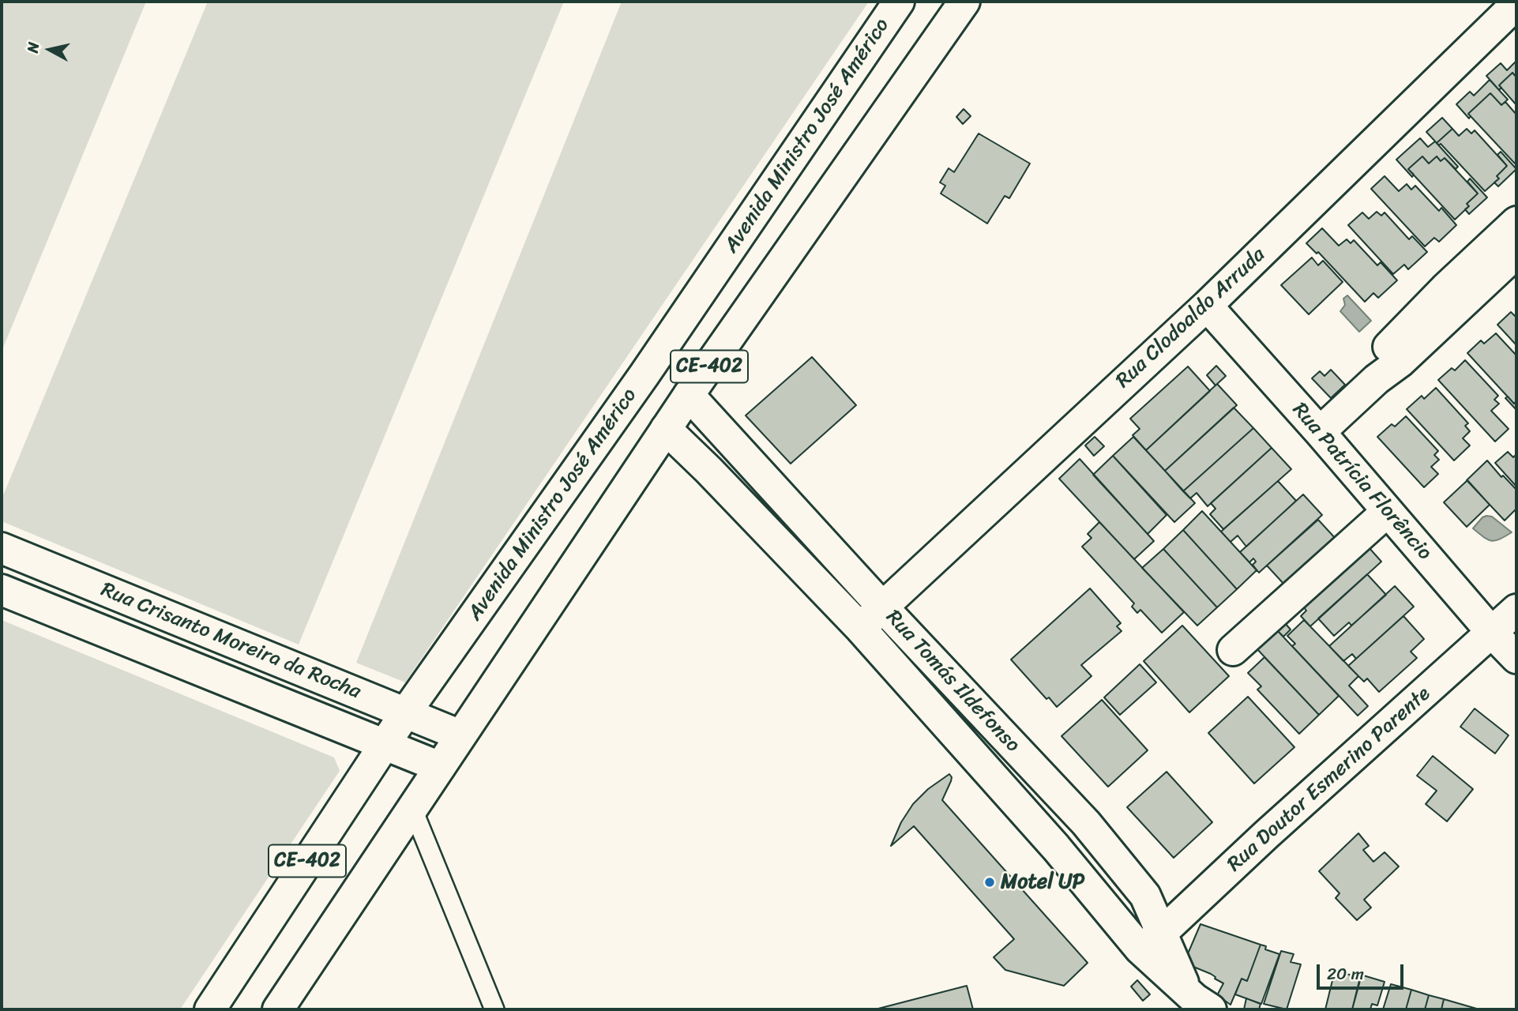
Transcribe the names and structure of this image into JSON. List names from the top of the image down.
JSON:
{
  "streets": {
    "street": [
      "Avenida Ministro José Américo",
      "Rua Clodoaldo Arruda",
      "CE-402",
      "Rua Patrícia Florêncio",
      "Rua Crisanto Moreira da Rocha",
      "Rua Tomás Ildefonso",
      "Rua Doutor Esmerino Parente"
    ]
  },
  "crossings": [
    ["Avenida Ministro José Américo", "Rua Crisanto Moreira da Rocha"],
    ["Rua Clodoaldo Arruda", "Rua Patrícia Florêncio"],
    ["Rua Clodoaldo Arruda", "Rua Tomás Ildefonso"],
    ["CE-402", "Rua Crisanto Moreira da Rocha"],
    ["CE-402", "Rua Tomás Ildefonso"],
    ["Rua Patrícia Florêncio", "Rua Doutor Esmerino Parente"],
    ["Rua Tomás Ildefonso", "Rua Doutor Esmerino Parente"]
  ],
  "places": ["Motel UP"],
  "scale_bar": "20 m",
  "north": "left"
}
